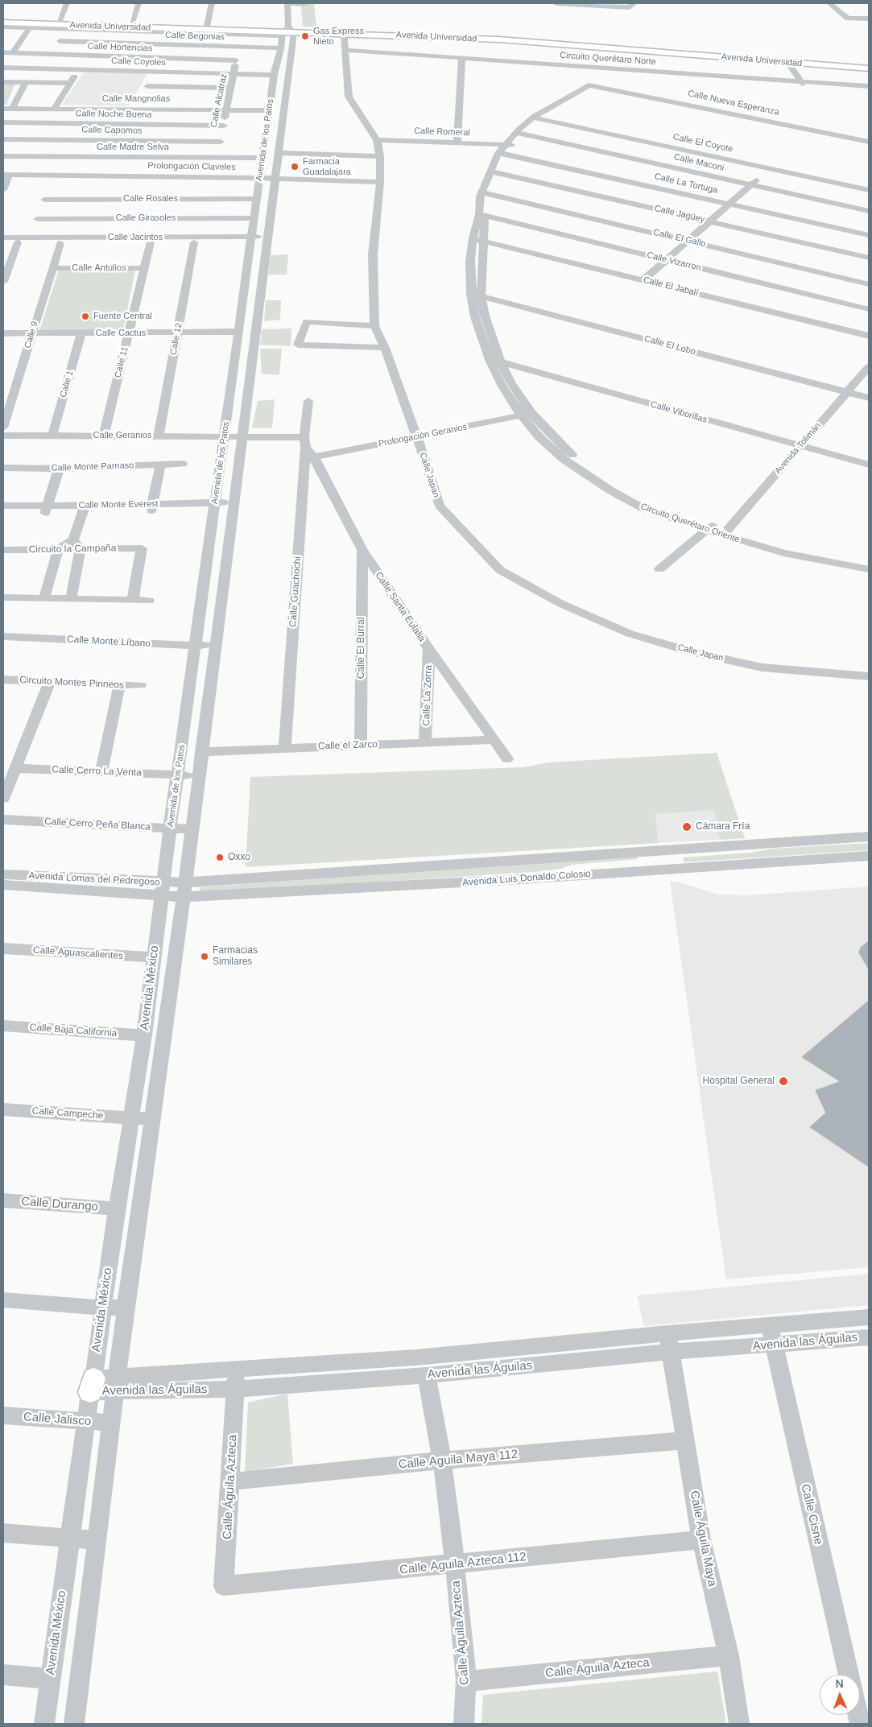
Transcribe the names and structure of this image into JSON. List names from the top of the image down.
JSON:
{
  "streets": {
    "main road": ["Avenida Universidad"],
    "street": [
      "Calle Begonias",
      "Calle Hortencias",
      "Circuito Querétaro Norte",
      "Calle Coyoles",
      "Calle Mangnolias",
      "Calle Alcatraz",
      "Calle Nueva Esperanza",
      "Calle Noche Buena",
      "Calle Capomos",
      "Calle Romeral",
      "Avenida de los Patos",
      "Calle El Coyote",
      "Calle Madre Selva",
      "Calle Maconi",
      "Prolongación Claveles",
      "Calle La Tortuga",
      "Calle Rosales",
      "Calle Jagüey",
      "Calle Girasoles",
      "Calle Jacintos",
      "Calle El Gallo",
      "Calle Vizarron",
      "Calle Antulios",
      "Calle El Jabalí",
      "Calle Cactus",
      "Calle 9",
      "Calle 12",
      "Calle El Lobo",
      "Calle 11",
      "Calle 1",
      "Calle Viborillas",
      "Calle Geranios",
      "Prolongación Geranios",
      "Avenida Tolimán",
      "Calle Monte Parnaso",
      "Calle Japan",
      "Calle Monte Everest",
      "Circuito Querétaro Oriente",
      "Circuito la Campaña",
      "Calle Guachochi",
      "Calle Santa Eulalia",
      "Calle Monte Líbano",
      "Calle El Burral",
      "Circuito Montes Pirineos",
      "Calle La Zorra",
      "Calle el Zarco",
      "Calle Cerro La Venta",
      "Calle Cerro Peña Blanca",
      "Avenida Luis Donaldo Colosio",
      "Avenida Lomas del Pedregoso",
      "Calle Aguascalientes",
      "Avenida México",
      "Calle Baja California",
      "Calle Campeche",
      "Calle Durango",
      "Avenida las Águilas",
      "Calle Jalisco",
      "Calle Aguila Maya 112",
      "Calle Águila Azteca",
      "Calle Cisne",
      "Calle Águila Maya",
      "Calle Aguila Azteca 112",
      "Calle Àguila Azteca"
    ]
  },
  "crossings": [
    ["Avenida Universidad", "Avenida de los Patos"],
    ["Avenida Universidad", "Calle Japan"],
    ["Calle Begonias", "Calle Alcatraz"],
    ["Calle Begonias", "Avenida de los Patos"],
    ["Calle Hortencias", "Calle Alcatraz"],
    ["Circuito Querétaro Norte", "Calle Nueva Esperanza"],
    ["Circuito Querétaro Norte", "Calle Japan"],
    ["Circuito Querétaro Norte", "Circuito Querétaro Oriente"],
    ["Calle Coyoles", "Calle Alcatraz"],
    ["Calle Coyoles", "Avenida de los Patos"],
    ["Calle Mangnolias", "Calle Alcatraz"],
    ["Calle Mangnolias", "Avenida de los Patos"],
    ["Calle Alcatraz", "Calle Noche Buena"],
    ["Calle Alcatraz", "Calle Capomos"],
    ["Calle Alcatraz", "Calle Madre Selva"],
    ["Calle Nueva Esperanza", "Circuito Querétaro Oriente"],
    ["Calle Romeral", "Calle La Tortuga"],
    ["Calle Romeral", "Calle Japan"],
    ["Calle Romeral", "Circuito Querétaro Oriente"],
    ["Avenida de los Patos", "Calle Madre Selva"],
    ["Avenida de los Patos", "Prolongación Claveles"],
    ["Avenida de los Patos", "Calle Rosales"],
    ["Avenida de los Patos", "Calle Girasoles"],
    ["Avenida de los Patos", "Calle Jacintos"],
    ["Avenida de los Patos", "Calle Cactus"],
    ["Avenida de los Patos", "Calle Geranios"],
    ["Avenida de los Patos", "Prolongación Geranios"],
    ["Avenida de los Patos", "Calle Monte Everest"],
    ["Avenida de los Patos", "Calle Monte Líbano"],
    ["Avenida de los Patos", "Calle el Zarco"],
    ["Avenida de los Patos", "Calle Cerro La Venta"],
    ["Avenida de los Patos", "Calle Cerro Peña Blanca"],
    ["Avenida de los Patos", "Avenida Luis Donaldo Colosio"],
    ["Avenida de los Patos", "Avenida Lomas del Pedregoso"],
    ["Avenida de los Patos", "Avenida México"],
    ["Calle El Coyote", "Circuito Querétaro Oriente"],
    ["Calle Madre Selva", "Calle Rosales"],
    ["Calle Madre Selva", "Calle Girasoles"],
    ["Calle Madre Selva", "Calle Jacintos"],
    ["Calle Maconi", "Circuito Querétaro Oriente"],
    ["Prolongación Claveles", "Calle Rosales"],
    ["Prolongación Claveles", "Calle Girasoles"],
    ["Prolongación Claveles", "Calle 11"],
    ["Prolongación Claveles", "Calle Japan"],
    ["Calle La Tortuga", "Circuito Querétaro Oriente"],
    ["Calle Rosales", "Calle Girasoles"],
    ["Calle Rosales", "Calle Jacintos"],
    ["Calle Rosales", "Calle 11"],
    ["Calle Jagüey", "Circuito Querétaro Oriente"],
    ["Calle Girasoles", "Calle Jacintos"],
    ["Calle Girasoles", "Calle 11"],
    ["Calle Jacintos", "Calle 9"],
    ["Calle Jacintos", "Calle 12"],
    ["Calle Jacintos", "Calle 11"],
    ["Calle El Gallo", "Circuito Querétaro Oriente"],
    ["Calle Vizarron", "Circuito Querétaro Oriente"],
    ["Calle Antulios", "Calle 9"],
    ["Calle Antulios", "Calle 11"],
    ["Calle El Jabalí", "Circuito Querétaro Oriente"],
    ["Calle Cactus", "Calle 9"],
    ["Calle Cactus", "Calle 12"],
    ["Calle Cactus", "Calle 11"],
    ["Calle Cactus", "Calle 1"],
    ["Calle 12", "Calle Geranios"],
    ["Calle El Lobo", "Avenida Tolimán"],
    ["Calle El Lobo", "Circuito Querétaro Oriente"],
    ["Calle 11", "Calle Geranios"],
    ["Calle 1", "Calle Geranios"],
    ["Calle Viborillas", "Avenida Tolimán"],
    ["Calle Viborillas", "Circuito Querétaro Oriente"],
    ["Calle Geranios", "Prolongación Geranios"],
    ["Prolongación Geranios", "Calle Japan"],
    ["Prolongación Geranios", "Circuito Querétaro Oriente"],
    ["Prolongación Geranios", "Calle Guachochi"],
    ["Prolongación Geranios", "Calle Santa Eulalia"],
    ["Avenida Tolimán", "Circuito Querétaro Oriente"],
    ["Calle Guachochi", "Calle Santa Eulalia"],
    ["Calle Guachochi", "Calle el Zarco"],
    ["Calle Santa Eulalia", "Calle El Burral"],
    ["Calle Santa Eulalia", "Calle La Zorra"],
    ["Calle Santa Eulalia", "Calle el Zarco"],
    ["Calle El Burral", "Calle el Zarco"],
    ["Calle La Zorra", "Calle el Zarco"],
    ["Avenida Luis Donaldo Colosio", "Avenida Lomas del Pedregoso"],
    ["Avenida Luis Donaldo Colosio", "Avenida México"],
    ["Avenida Lomas del Pedregoso", "Avenida México"],
    ["Calle Aguascalientes", "Avenida México"],
    ["Avenida México", "Calle Baja California"],
    ["Avenida México", "Calle Campeche"],
    ["Avenida México", "Calle Durango"],
    ["Avenida México", "Avenida las Águilas"],
    ["Avenida México", "Calle Jalisco"],
    ["Avenida las Águilas", "Calle Águila Azteca"],
    ["Avenida las Águilas", "Calle Cisne"],
    ["Avenida las Águilas", "Calle Águila Maya"],
    ["Avenida las Águilas", "Calle Àguila Azteca"],
    ["Calle Aguila Maya 112", "Calle Águila Azteca"],
    ["Calle Aguila Maya 112", "Calle Águila Maya"],
    ["Calle Aguila Maya 112", "Calle Àguila Azteca"],
    ["Calle Águila Azteca", "Calle Águila Maya"],
    ["Calle Águila Azteca", "Calle Aguila Azteca 112"],
    ["Calle Águila Azteca", "Calle Àguila Azteca"],
    ["Calle Águila Maya", "Calle Aguila Azteca 112"],
    ["Calle Aguila Azteca 112", "Calle Àguila Azteca"]
  ],
  "places": [
    "Gas Express Nieto",
    "Farmacia Guadalajara",
    "Fuente Central",
    "Cámara Fría",
    "Oxxo",
    "Farmacias Similares",
    "Hospital General"
  ],
  "north": "top"
}
